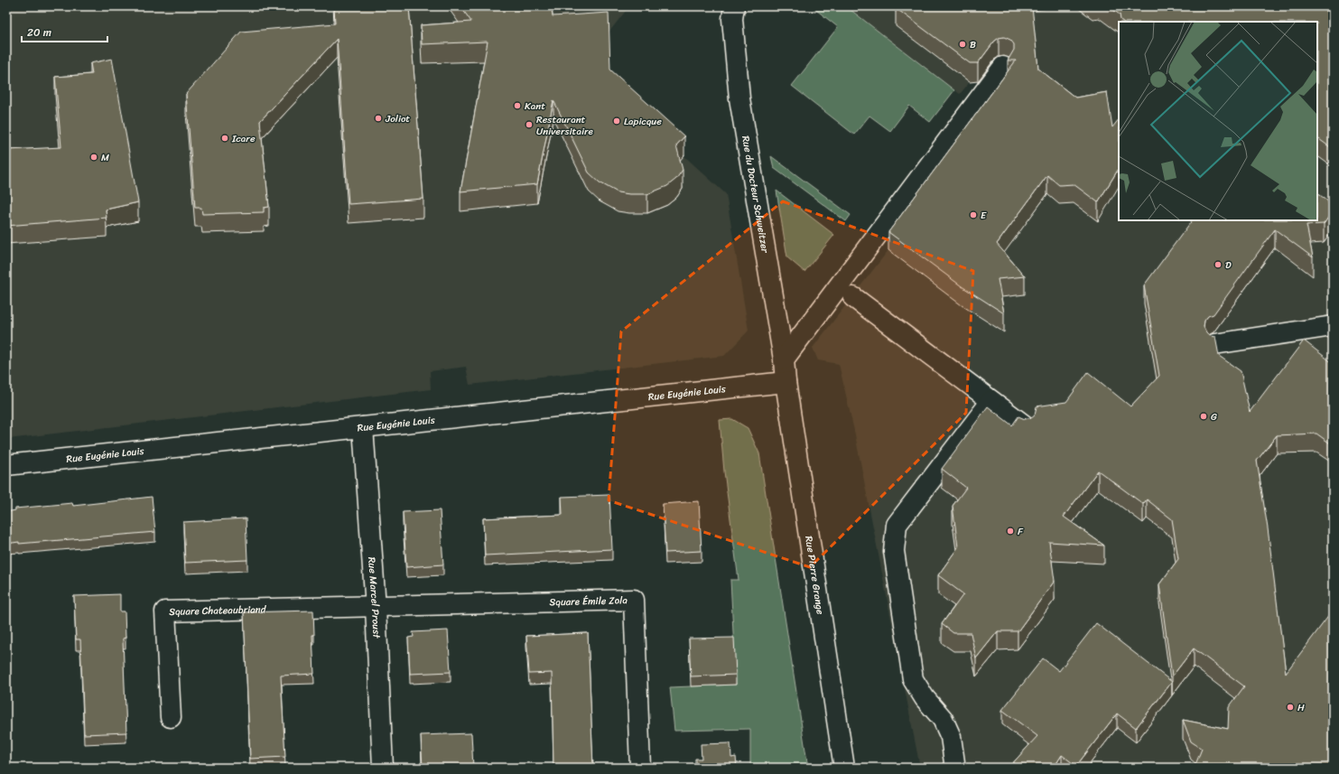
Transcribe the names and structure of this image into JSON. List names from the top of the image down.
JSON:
{
  "streets": {
    "street": [
      "Rue du Docteur Schweitzer",
      "Rue Eugénie Louis",
      "Rue Pierre Grange",
      "Rue Marcel Proust",
      "Square Émile Zola",
      "Square Chateaubriand"
    ]
  },
  "crossings": [
    ["Rue du Docteur Schweitzer", "Rue Eugénie Louis"],
    ["Rue du Docteur Schweitzer", "Rue Pierre Grange"],
    ["Rue Eugénie Louis", "Rue Pierre Grange"],
    ["Rue Eugénie Louis", "Rue Marcel Proust"],
    ["Rue Marcel Proust", "Square Émile Zola"],
    ["Rue Marcel Proust", "Square Chateaubriand"],
    ["Square Émile Zola", "Square Chateaubriand"]
  ],
  "places": [
    "B",
    "Kant",
    "Joliot",
    "Lapicque",
    "Restaurant Universitaire",
    "Icare",
    "M",
    "E",
    "D",
    "G",
    "F",
    "H"
  ],
  "scale_bar": "20 m"
}
